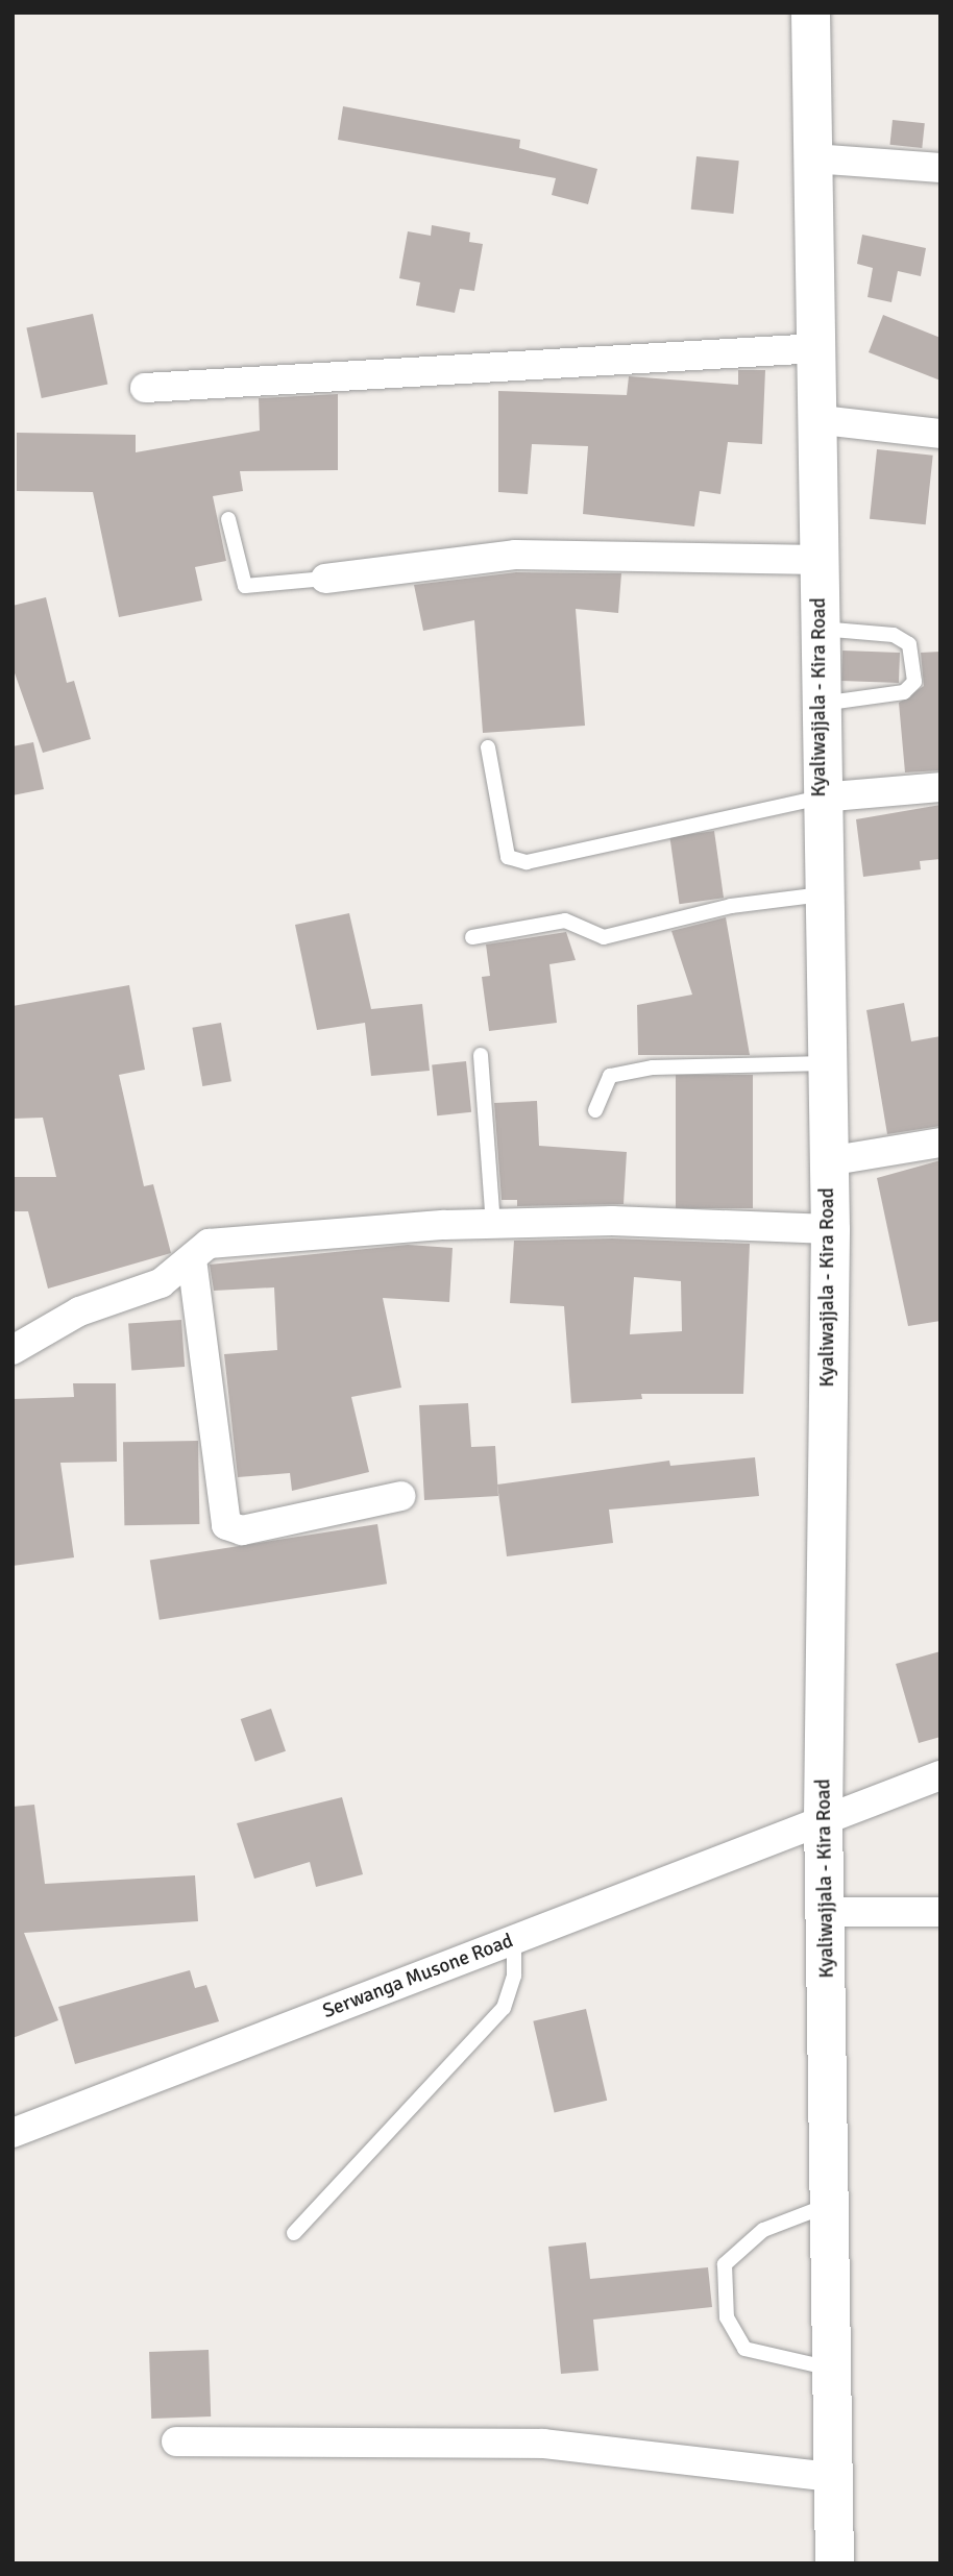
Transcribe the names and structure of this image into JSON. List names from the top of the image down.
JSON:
{
  "streets": {
    "street": ["Kyaliwajjala - Kira Road", "Serwanga Musone Road"]
  },
  "crossings": [
    ["Kyaliwajjala - Kira Road", "Serwanga Musone Road"]
  ]
}
